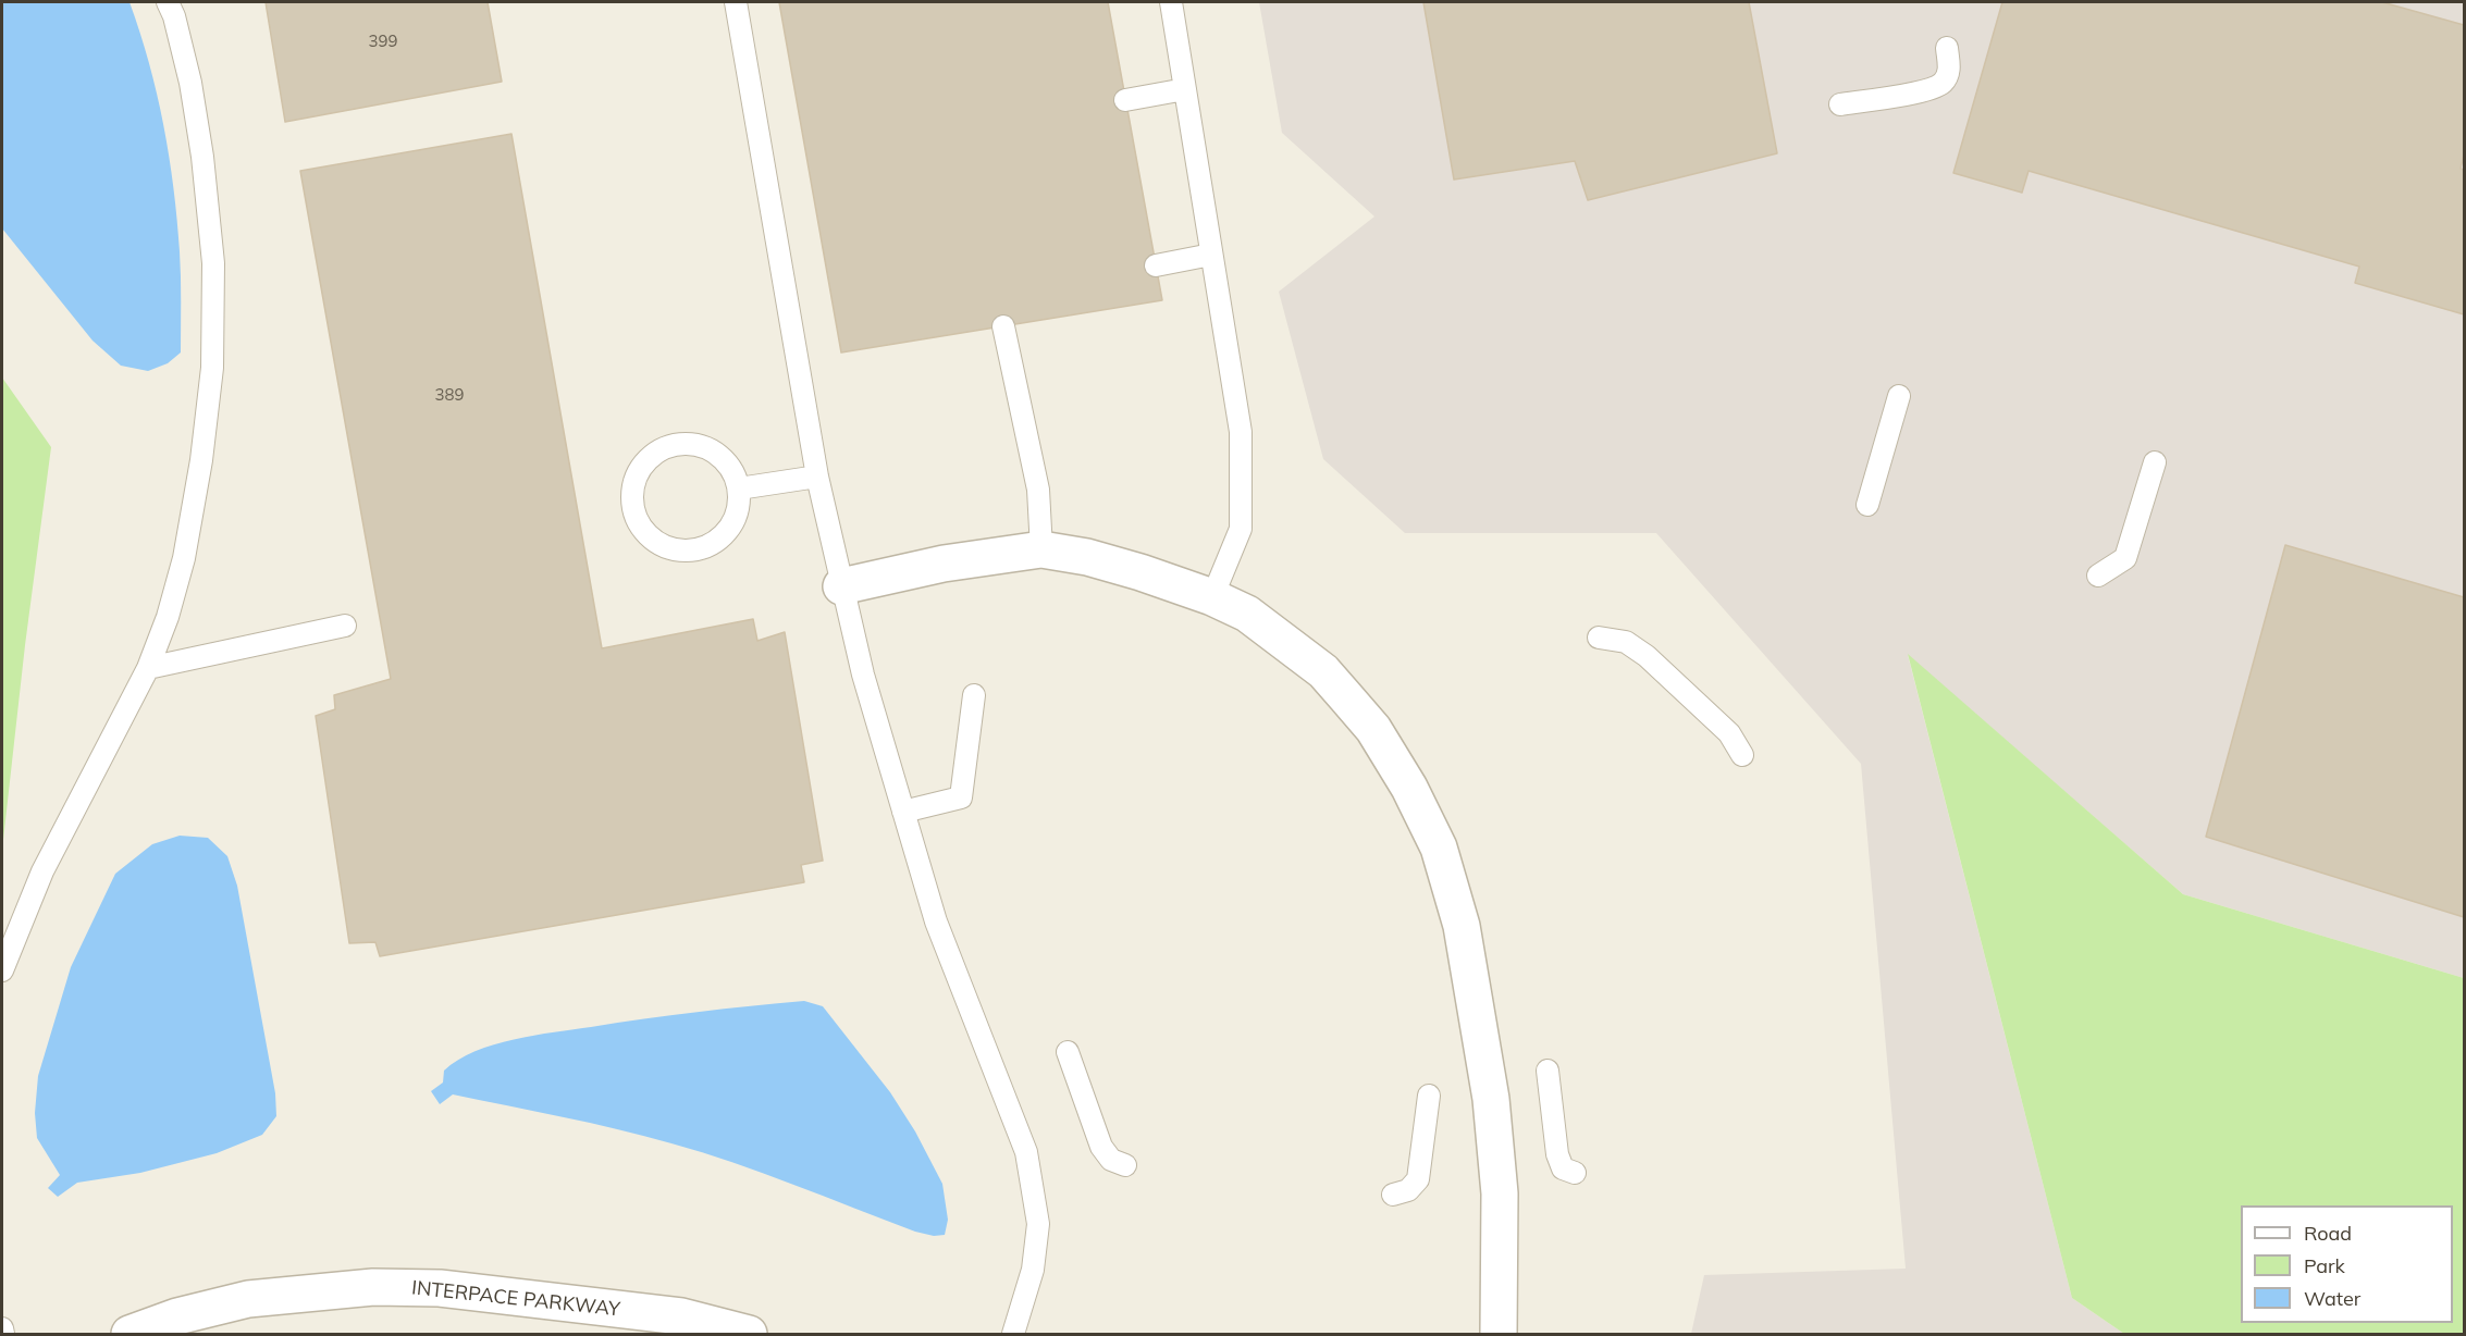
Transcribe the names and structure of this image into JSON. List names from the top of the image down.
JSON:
{
  "streets": {
    "street": ["INTERPACE PARKWAY"]
  },
  "house_numbers": ["399", "389"],
  "legend": ["Road", "Park", "Water"]
}
